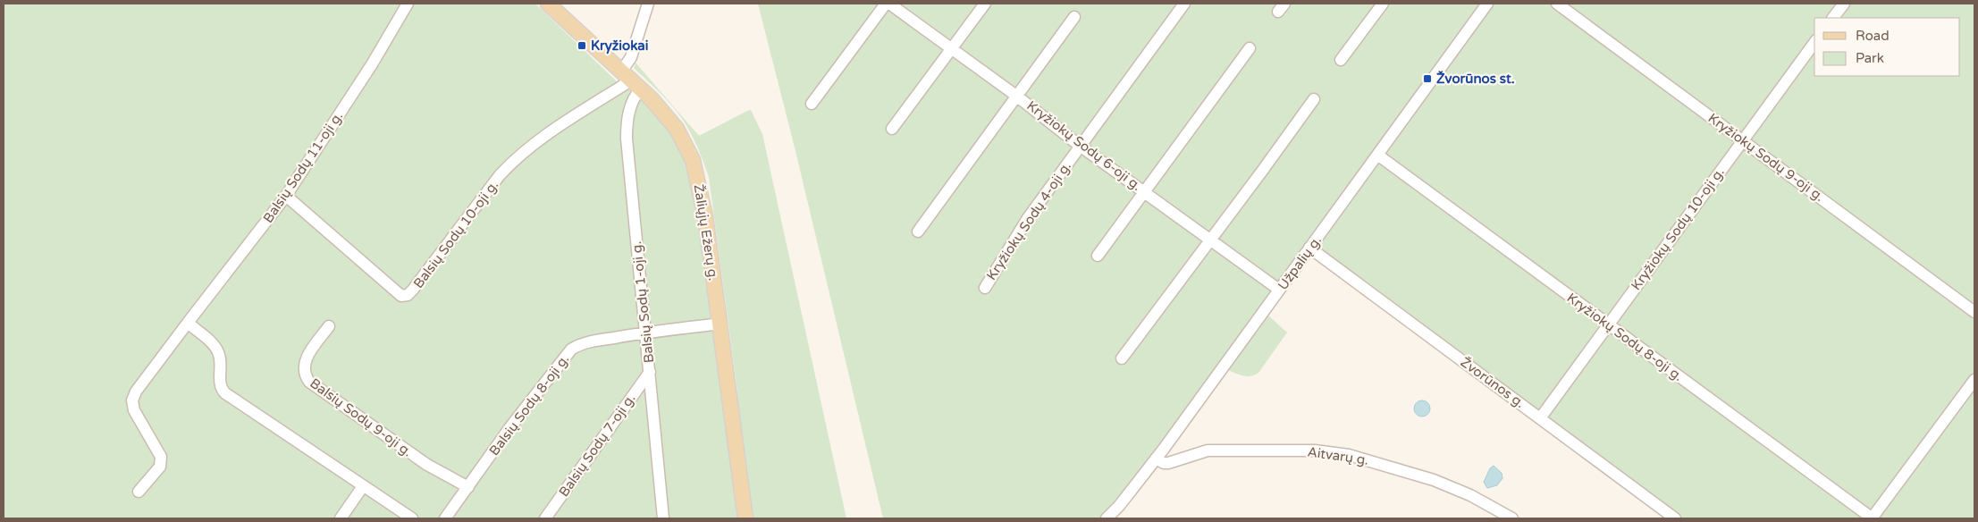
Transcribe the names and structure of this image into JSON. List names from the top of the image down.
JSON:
{
  "streets": {
    "main road": ["Žaliųjų Ežerų g."],
    "street": [
      "Kryžiokų Sodų 6-oji g.",
      "Kryžiokų Sodų 9-oji g.",
      "Balsių Sodų 11-oji g.",
      "Kryžiokų Sodų 4-oji g.",
      "Kryžiokų Sodų 10-oji g.",
      "Balsių Sodų 10-oji g.",
      "Užpalių g.",
      "Balsių Sodų 1-oji g.",
      "Kryžiokų Sodų 8-oji g.",
      "Žvorūnos g.",
      "Balsių Sodų 8-oji g.",
      "Balsių Sodų 9-oji g.",
      "Balsių Sodų 7-oji g.",
      "Aitvarų g."
    ]
  },
  "crossings": [
    ["Kryžiokų Sodų 6-oji g.", "Kryžiokų Sodų 4-oji g."],
    ["Kryžiokų Sodų 6-oji g.", "Užpalių g."],
    ["Kryžiokų Sodų 9-oji g.", "Kryžiokų Sodų 10-oji g."],
    ["Balsių Sodų 11-oji g.", "Balsių Sodų 10-oji g."],
    ["Kryžiokų Sodų 10-oji g.", "Kryžiokų Sodų 8-oji g."],
    ["Kryžiokų Sodų 10-oji g.", "Žvorūnos g."],
    ["Žaliųjų Ežerų g.", "Balsių Sodų 10-oji g."],
    ["Žaliųjų Ežerų g.", "Balsių Sodų 1-oji g."],
    ["Žaliųjų Ežerų g.", "Balsių Sodų 8-oji g."],
    ["Užpalių g.", "Kryžiokų Sodų 8-oji g."],
    ["Užpalių g.", "Žvorūnos g."],
    ["Užpalių g.", "Aitvarų g."],
    ["Balsių Sodų 1-oji g.", "Balsių Sodų 8-oji g."],
    ["Balsių Sodų 1-oji g.", "Balsių Sodų 7-oji g."],
    ["Balsių Sodų 8-oji g.", "Balsių Sodų 9-oji g."]
  ],
  "places": {
    "transit": ["Kryžiokai", "Žvorūnos st."]
  },
  "legend": ["Road", "Park"]
}
